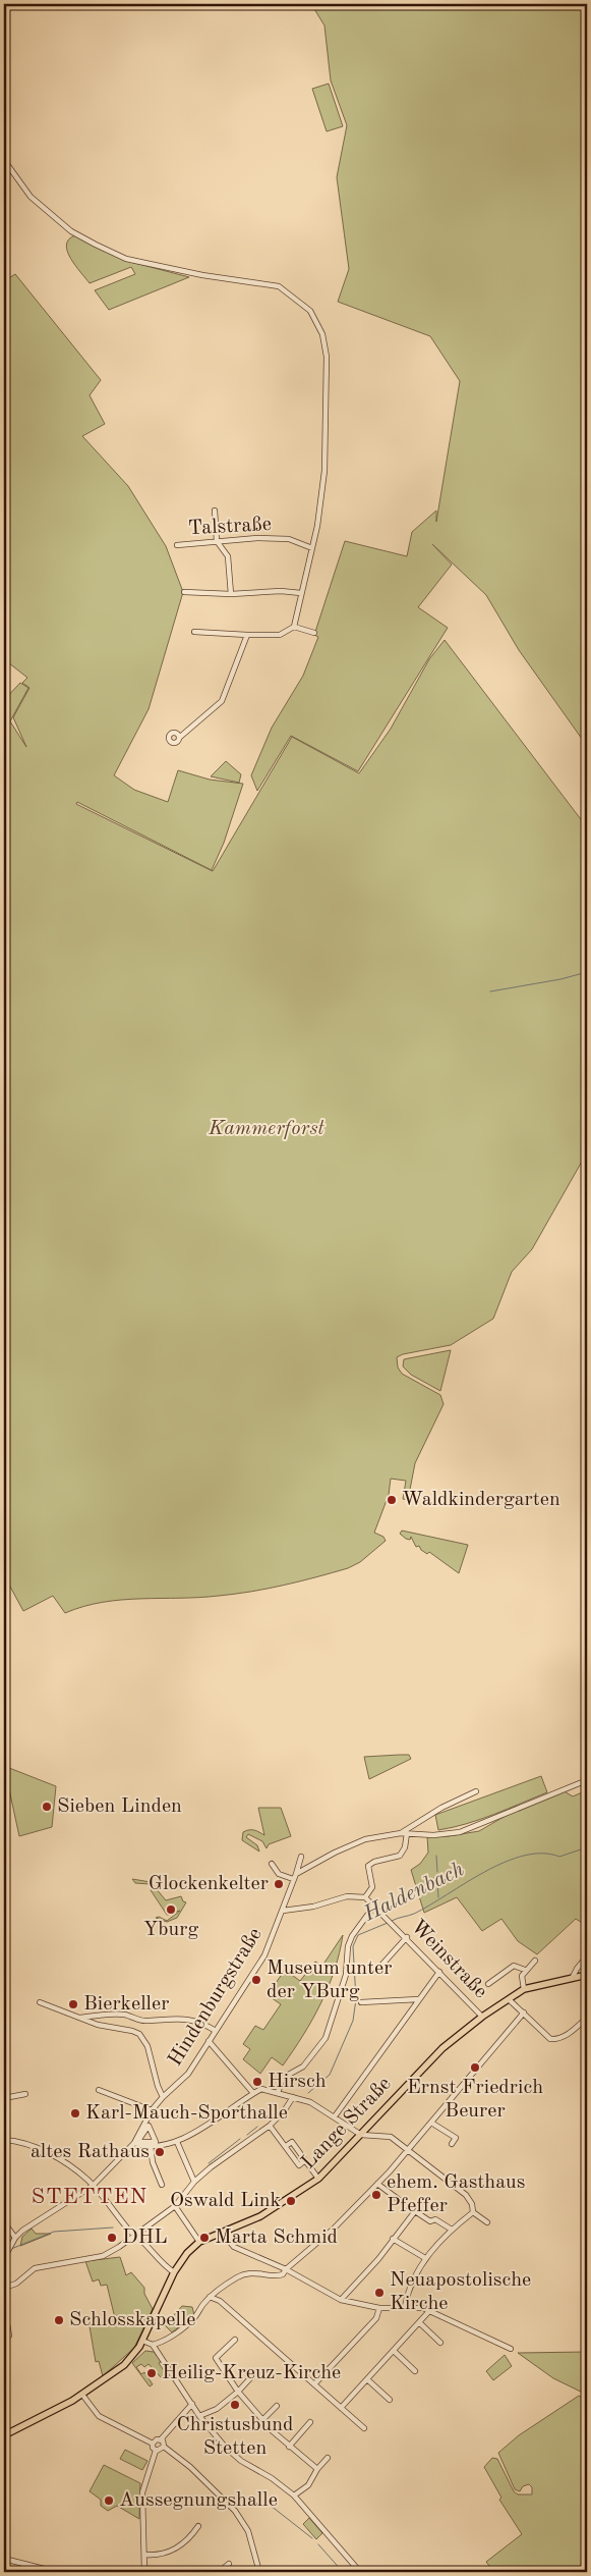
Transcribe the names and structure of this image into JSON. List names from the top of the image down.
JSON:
{
  "streets": {
    "main road": ["Lange Straße"],
    "street": ["Talstraße", "Weinstraße", "Hindenburgstraße"]
  },
  "crossings": [
    ["Weinstraße", "Lange Straße"]
  ],
  "districts": ["STETTEN"],
  "water": ["Haldenbach"],
  "parks": ["Kammerforst"],
  "places": [
    "Waldkindergarten",
    "Sieben Linden",
    "Glockenkelter",
    "Yburg",
    "Museum unter der YBurg",
    "Bierkeller",
    "Ernst Friedrich Beurer",
    "Hirsch",
    "Karl-Mauch-Sporthalle",
    "altes Rathaus",
    "ehem. Gasthaus Pfeffer",
    "Oswald Link",
    "DHL",
    "Marta Schmid",
    "Neuapostolische Kirche",
    "Schlosskapelle",
    "Heilig-Kreuz-Kirche",
    "Christusbund Stetten",
    "Aussegnungshalle"
  ]
}
